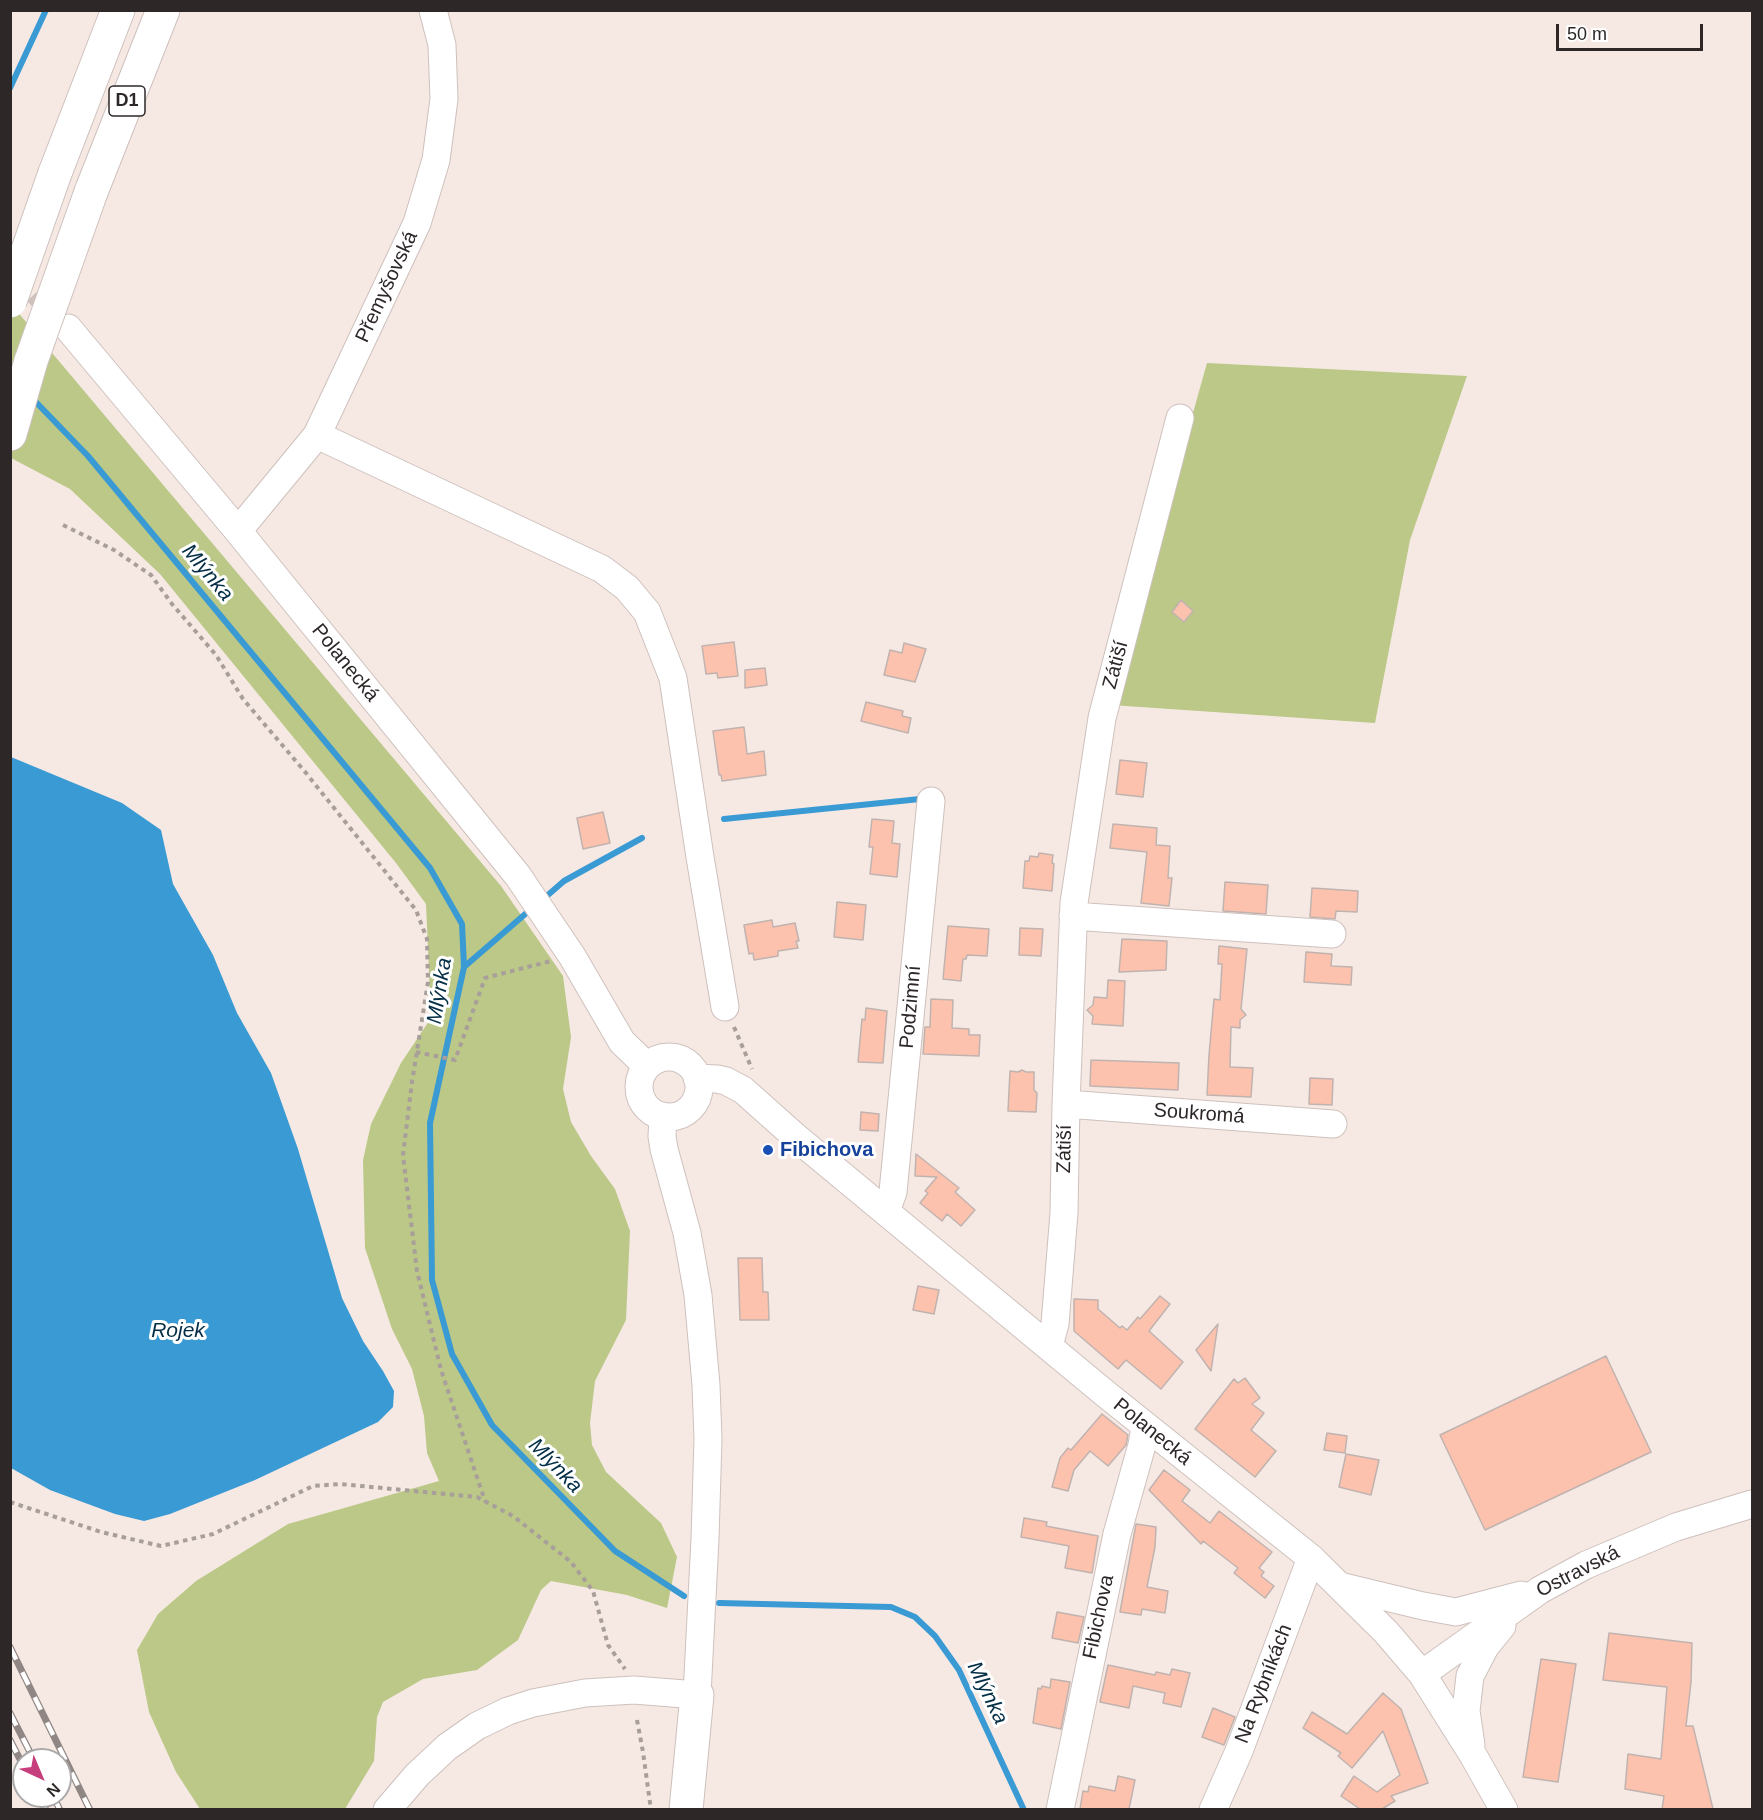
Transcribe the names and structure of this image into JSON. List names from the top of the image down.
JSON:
{
  "streets": {
    "highway": ["D1"],
    "street": [
      "Přemyšovská",
      "Polanecká",
      "Zátiší",
      "Podzimní",
      "Soukromá",
      "Ostravská",
      "Fibichova",
      "Na Rybníkách"
    ]
  },
  "crossings": [
    ["Přemyšovská", "Polanecká"],
    ["Polanecká", "Zátiší"],
    ["Polanecká", "Podzimní"],
    ["Polanecká", "Ostravská"],
    ["Polanecká", "Fibichova"],
    ["Polanecká", "Na Rybníkách"],
    ["Zátiší", "Soukromá"]
  ],
  "water": ["Mlýnka", "Rojek"],
  "places": ["Fibichova"],
  "scale_bar": "50 m",
  "north": "bottom right"
}
